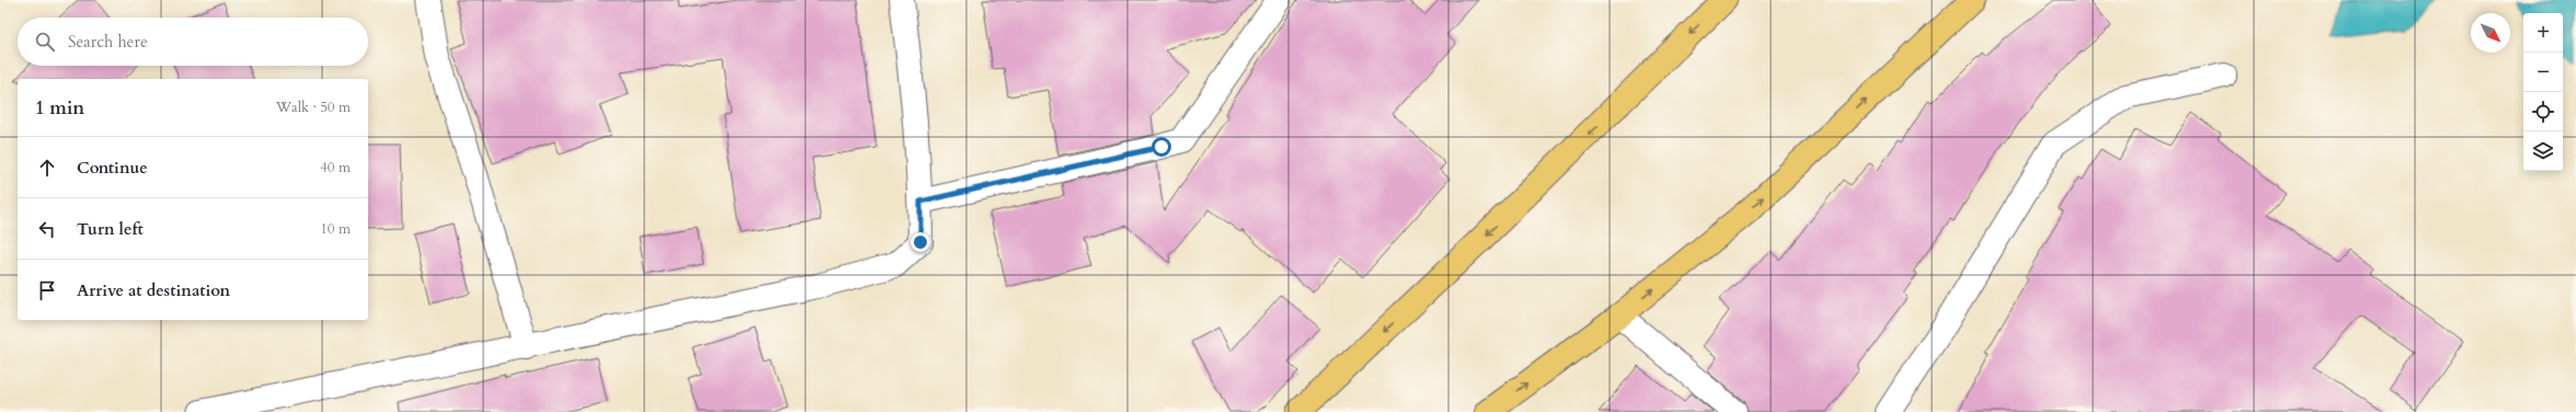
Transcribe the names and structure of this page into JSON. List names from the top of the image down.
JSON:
{
  "north": "bottom right",
  "page": {
    "map_buttons": ["+", "−"],
    "search": "Search here",
    "heading": ["1 min", "Walk · 50 m"],
    "list": [
      ["Continue", "40 m"],
      ["Turn left", "10 m"],
      "Arrive at destination"
    ]
  }
}
